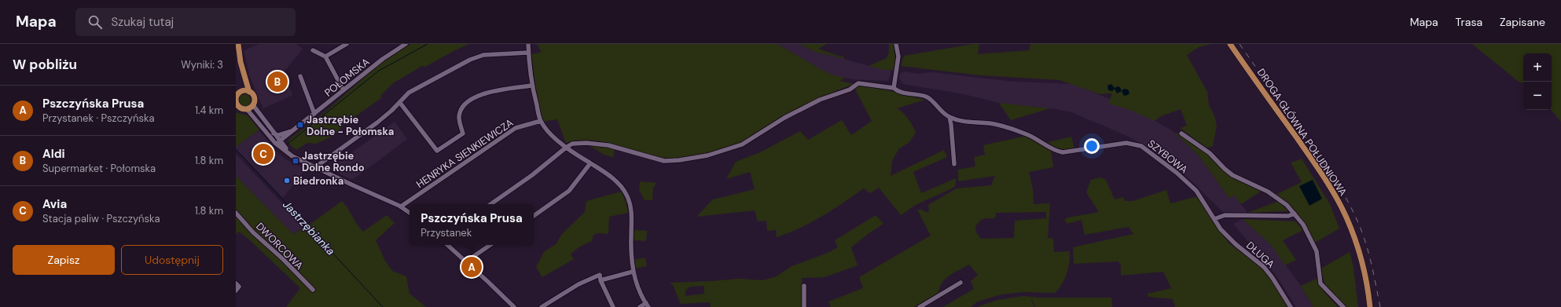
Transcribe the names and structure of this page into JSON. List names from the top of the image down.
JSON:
{
  "streets": {
    "main road": ["DROGA GŁÓWNA POŁUDNIOWA"],
    "street": [
      "POŁOMSKA",
      "HENRYKA SIENKIEWICZA",
      "SZYBOWA",
      "DWORCOWA",
      "DŁUGA"
    ]
  },
  "crossings": [
    ["SZYBOWA", "DŁUGA"]
  ],
  "water": ["Jastrzębianka"],
  "places": {
    "transit": ["Jastrzębie Dolne - Połomska", "Jastrzębie Dolne Rondo"],
    "other": ["Biedronka"]
  },
  "page": {
    "header": "Mapa",
    "search": "Szukaj tutaj",
    "nav": ["Mapa", "Trasa", "Zapisane"],
    "heading": ["W pobliżu", "Wyniki: 3"],
    "map_buttons": ["+", "−"],
    "pins": ["B", "C", "A"],
    "list": [
      {
        "mark": "A",
        "name": "Pszczyńska Prusa",
        "note": "Przystanek · Pszczyńska",
        "value": "1.4 km"
      },
      {
        "mark": "B",
        "name": "Aldi",
        "note": "Supermarket · Połomska",
        "value": "1.8 km"
      },
      {
        "mark": "C",
        "name": "Avia",
        "note": "Stacja paliw · Pszczyńska",
        "value": "1.8 km"
      }
    ],
    "popup": ["Pszczyńska Prusa", "Przystanek"],
    "buttons": ["Zapisz", "Udostępnij"]
  }
}
